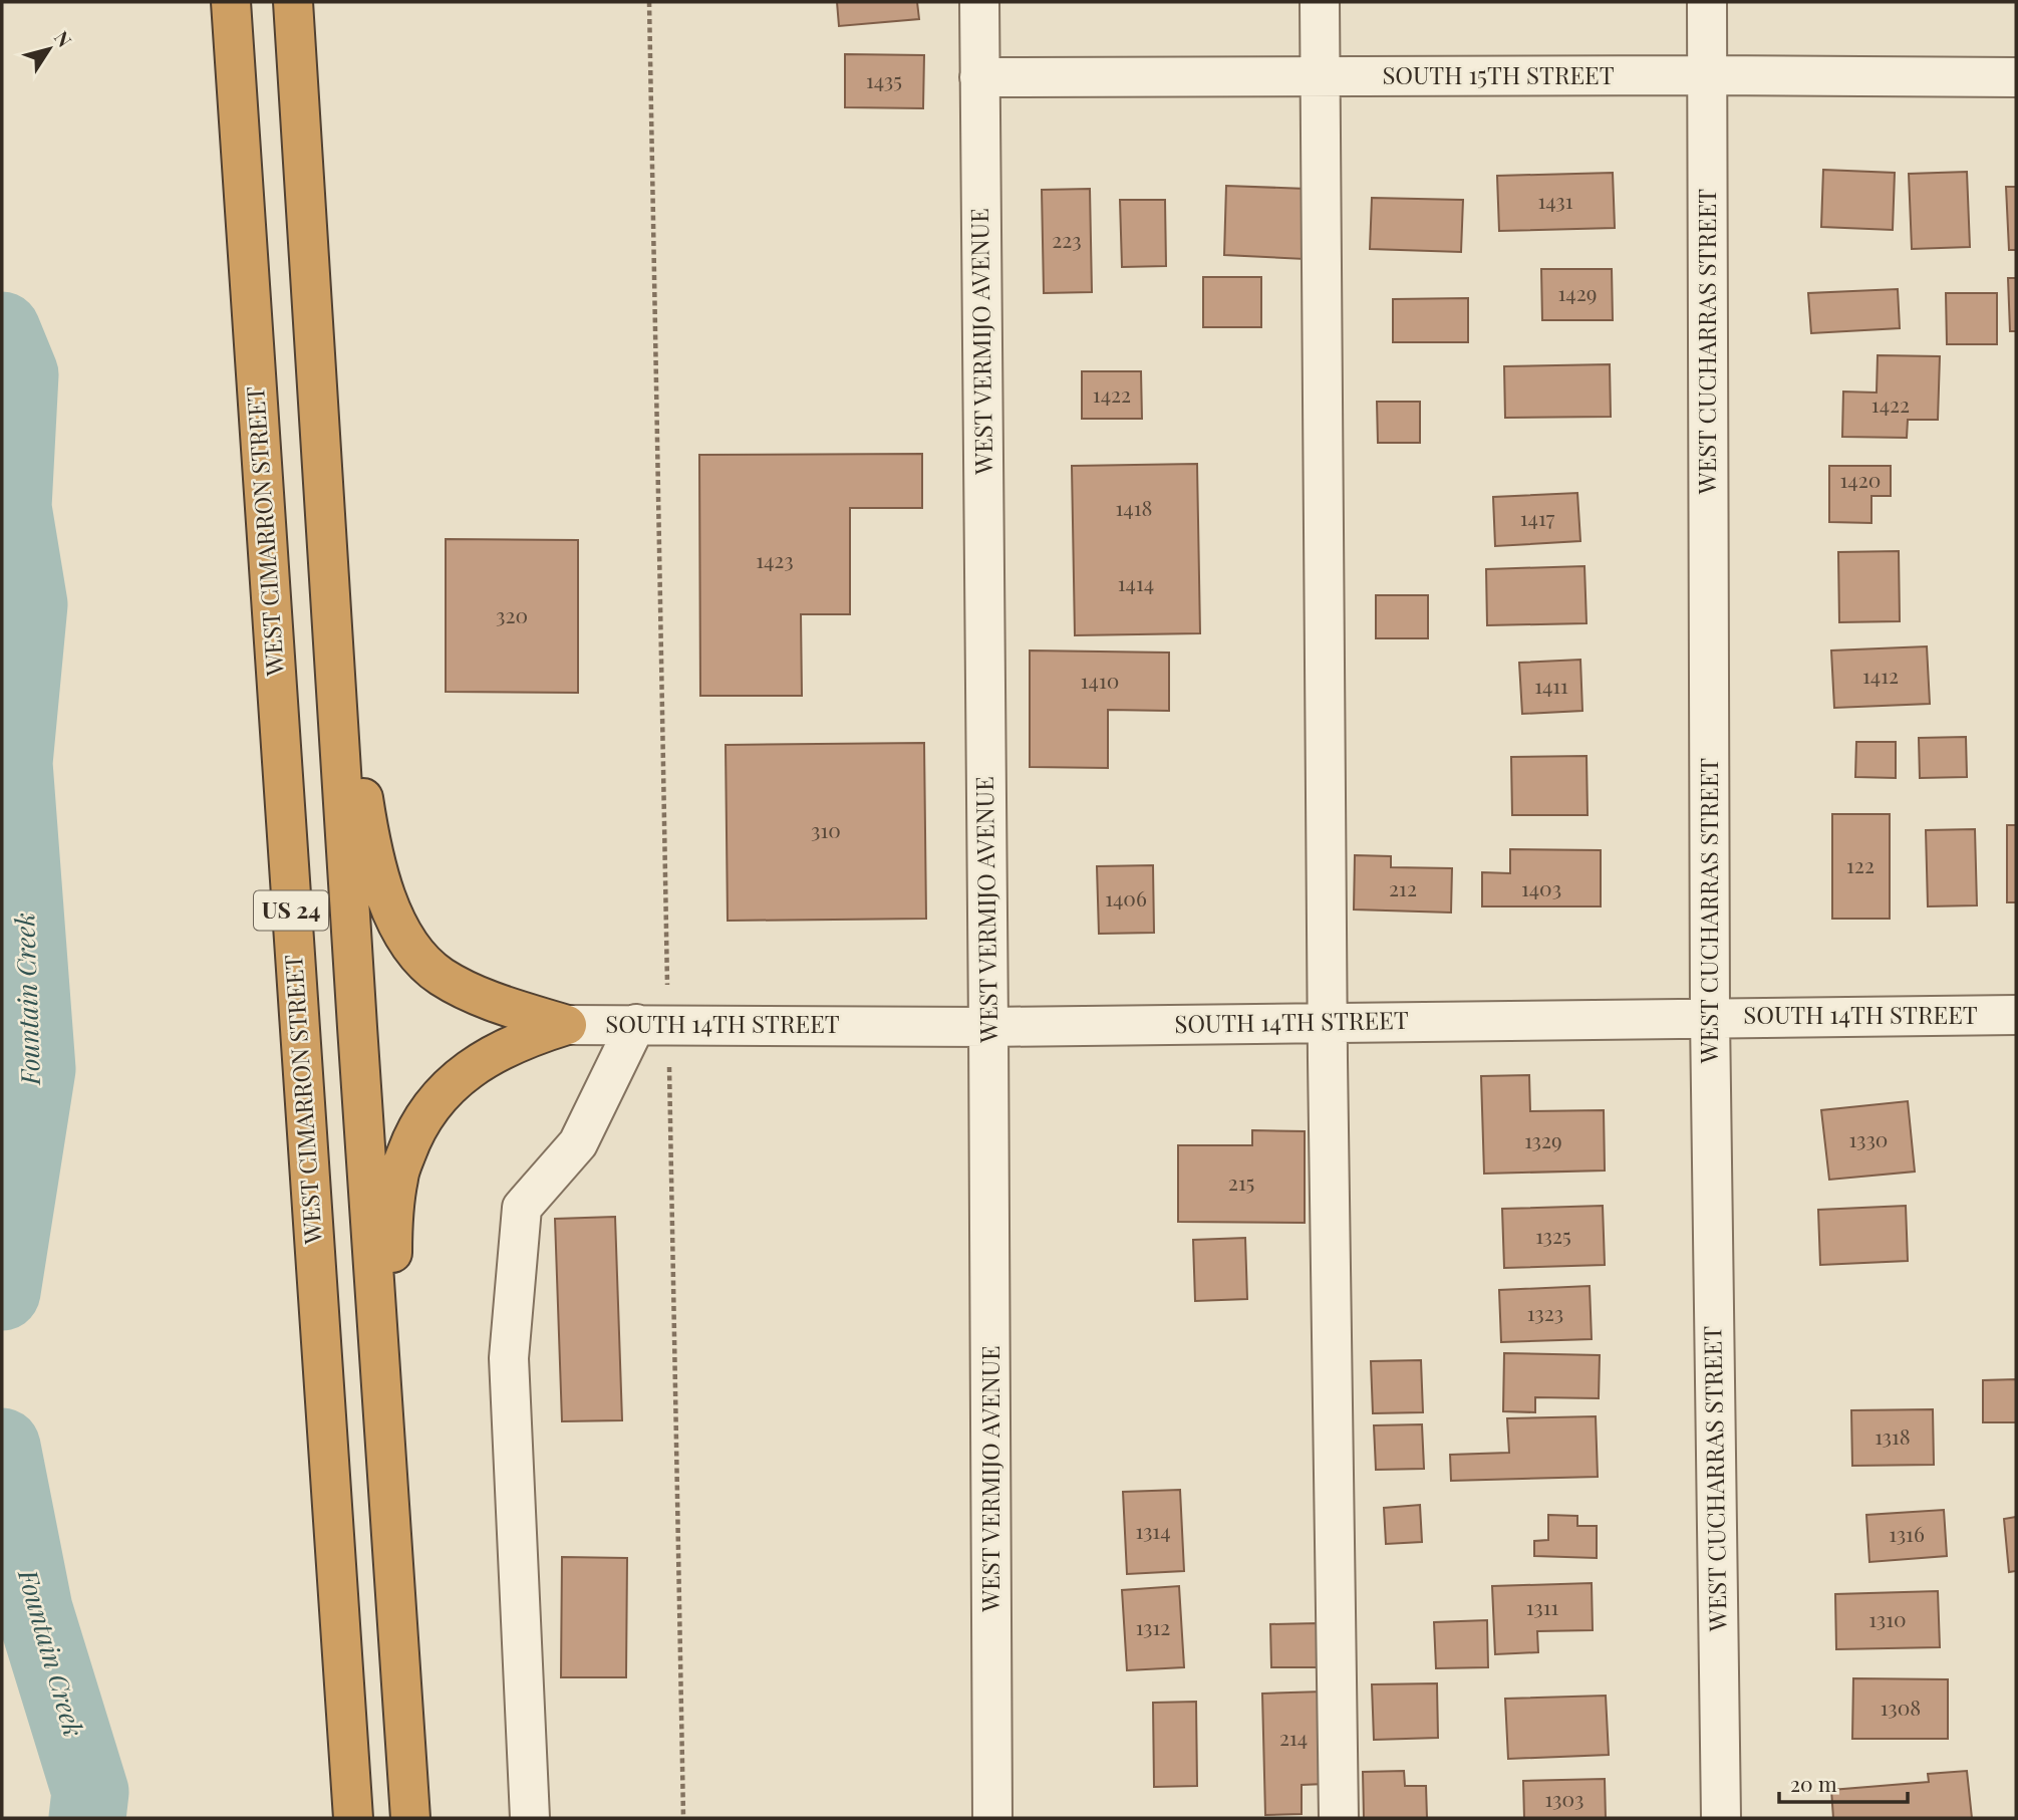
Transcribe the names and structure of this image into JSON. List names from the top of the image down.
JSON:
{
  "streets": {
    "highway": ["WEST CIMARRON STREET", "US 24"],
    "street": [
      "SOUTH 15TH STREET",
      "WEST VERMIJO AVENUE",
      "WEST CUCHARRAS STREET",
      "SOUTH 14TH STREET"
    ]
  },
  "crossings": [
    ["SOUTH 15TH STREET", "WEST VERMIJO AVENUE"],
    ["SOUTH 15TH STREET", "WEST CUCHARRAS STREET"],
    ["WEST VERMIJO AVENUE", "SOUTH 14TH STREET"],
    ["WEST CUCHARRAS STREET", "SOUTH 14TH STREET"]
  ],
  "water": ["Fountain Creek"],
  "house_numbers": [
    "1435",
    "1431",
    "223",
    "1429",
    "1422",
    "1422",
    "1420",
    "1418",
    "1417",
    "1423",
    "1414",
    "320",
    "1412",
    "1410",
    "1411",
    "310",
    "122",
    "212",
    "1403",
    "1406",
    "1330",
    "1329",
    "215",
    "1325",
    "1323",
    "1318",
    "1314",
    "1316",
    "1311",
    "1310",
    "1312",
    "1308",
    "214",
    "1303"
  ],
  "scale_bar": "20 m",
  "north": "top right"
}
